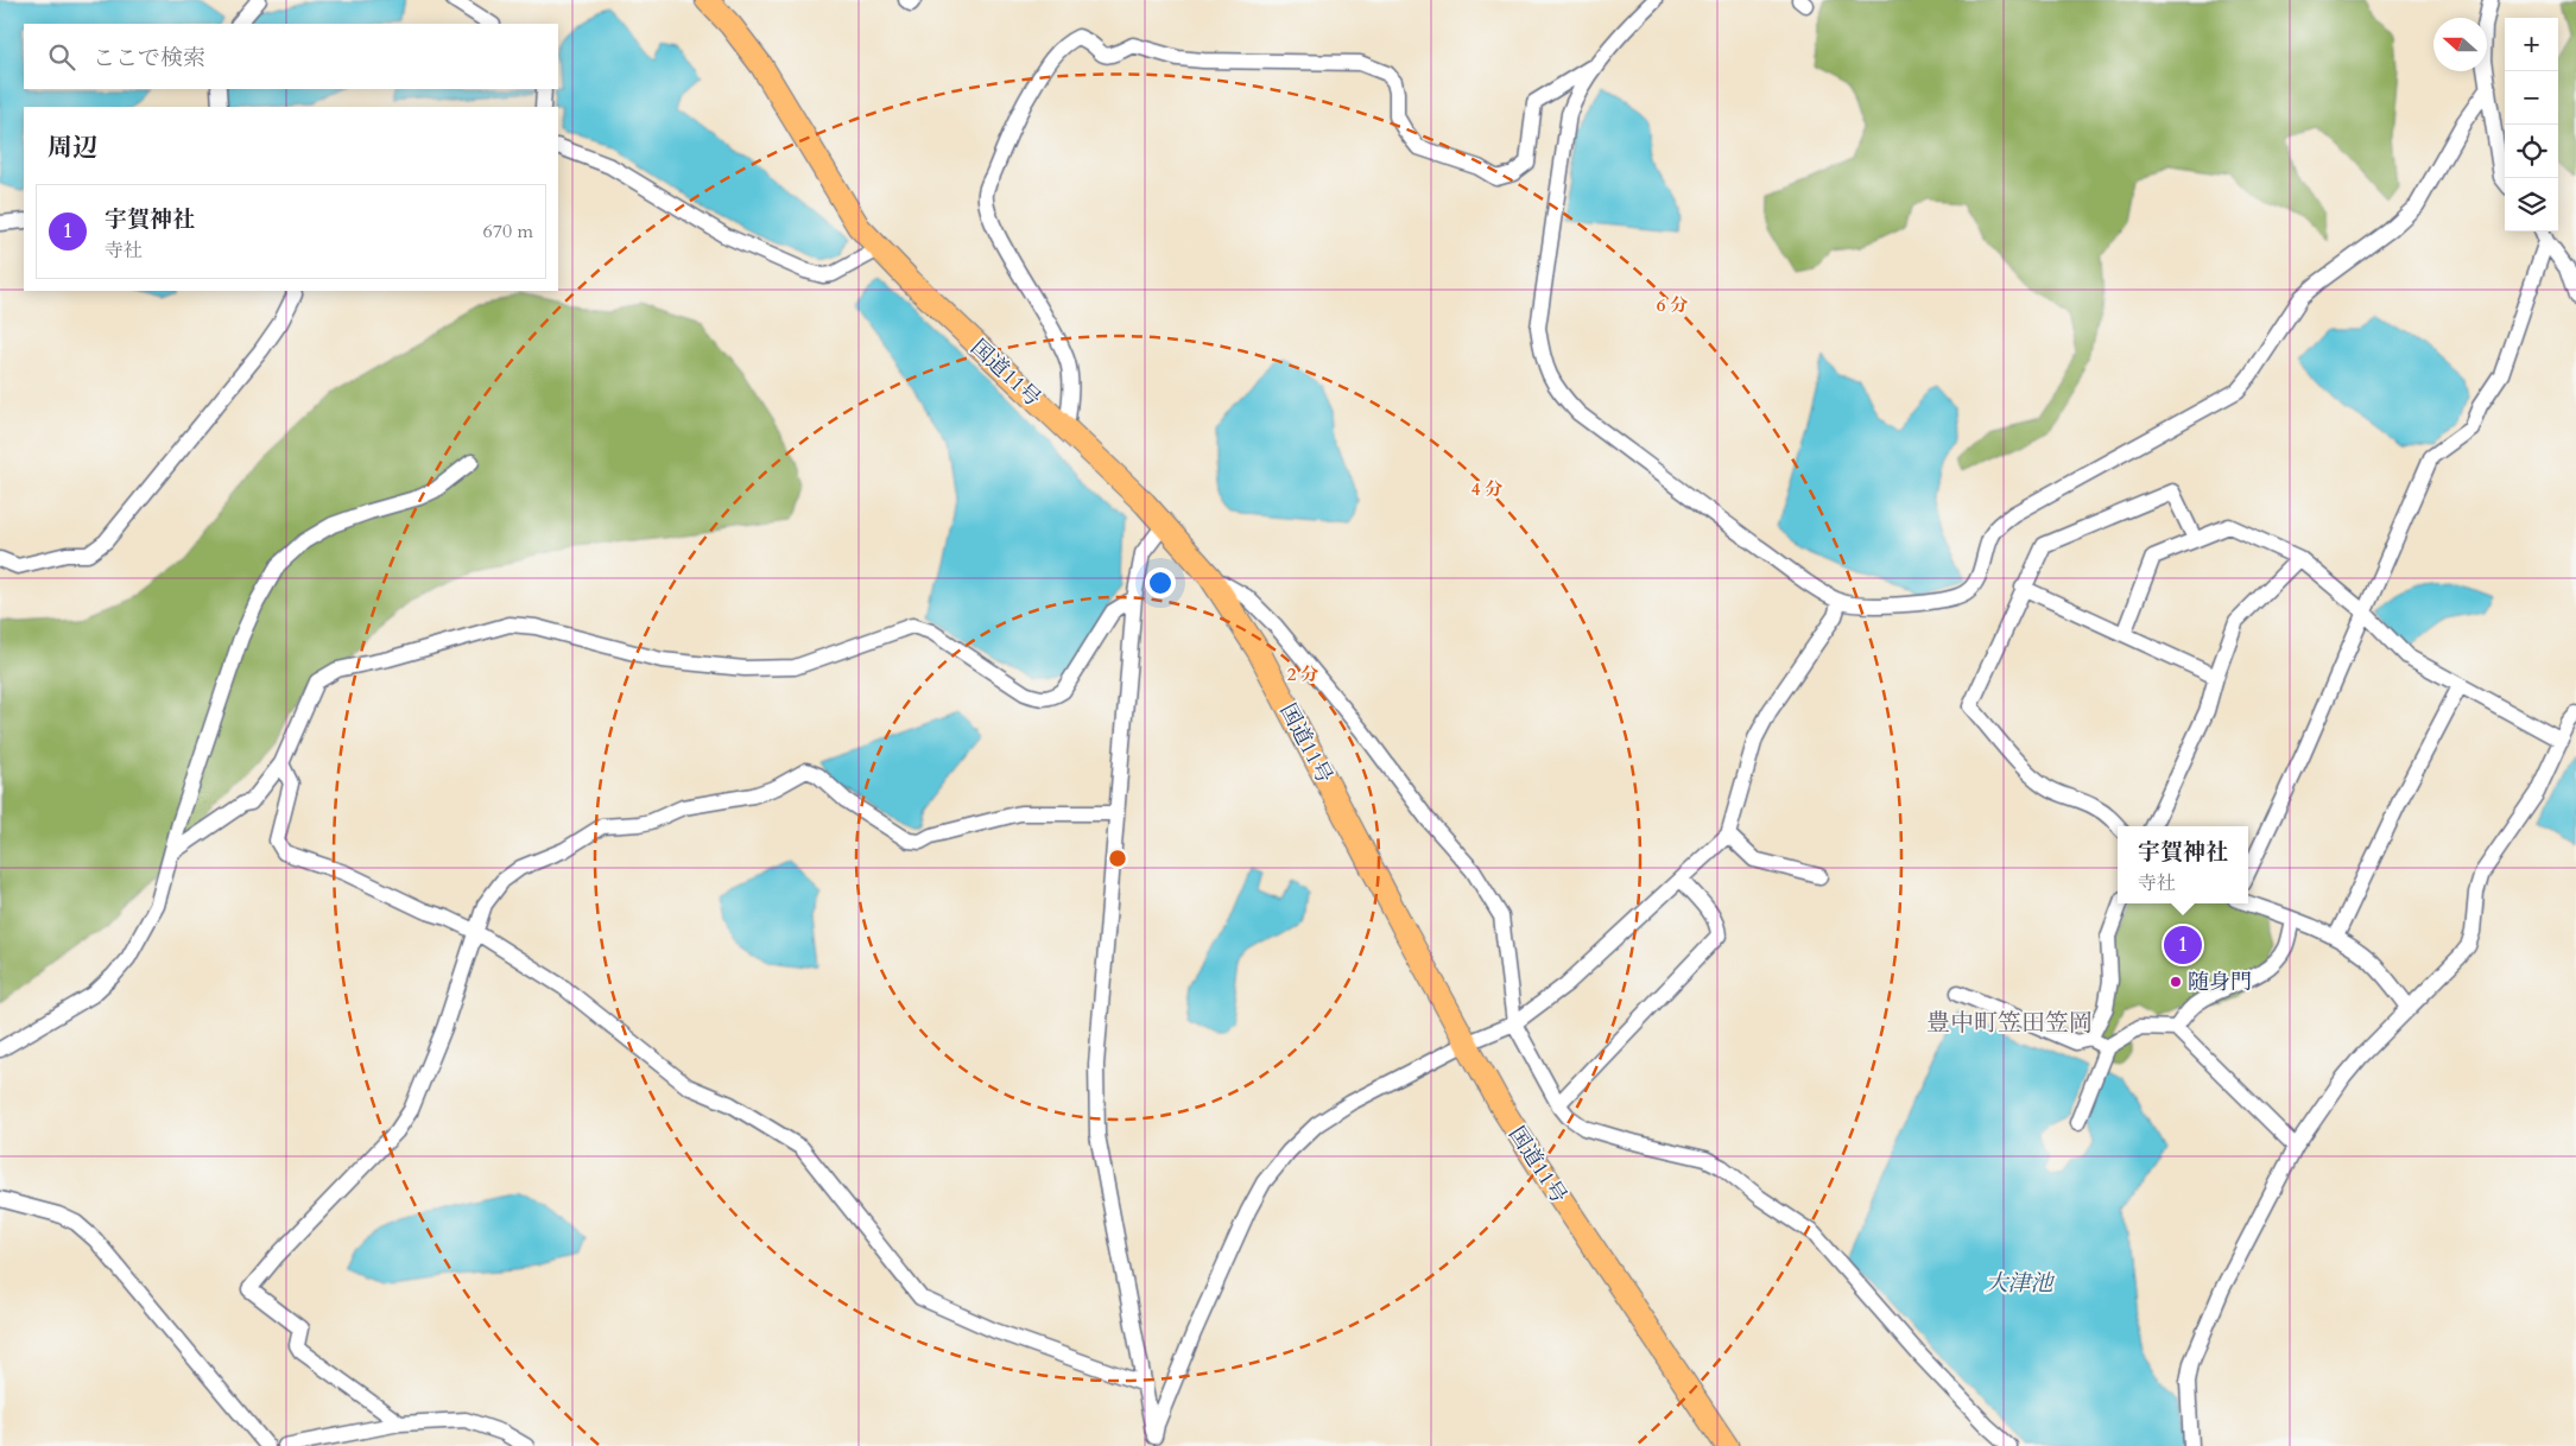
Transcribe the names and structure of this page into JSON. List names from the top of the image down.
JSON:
{
  "streets": {
    "highway": ["国道11号"]
  },
  "districts": ["豊中町笠田笠岡"],
  "water": ["大津池"],
  "places": ["随身門"],
  "north": "left",
  "page": {
    "map_buttons": ["+", "−"],
    "search": "ここで検索",
    "heading": "周辺",
    "list": [
      {
        "mark": "1",
        "name": "宇賀神社",
        "note": "寺社",
        "value": "670 m"
      }
    ],
    "popup": ["宇賀神社", "寺社"],
    "pins": "1"
  },
  "rings": ["6 分", "4 分", "2 分"]
}
